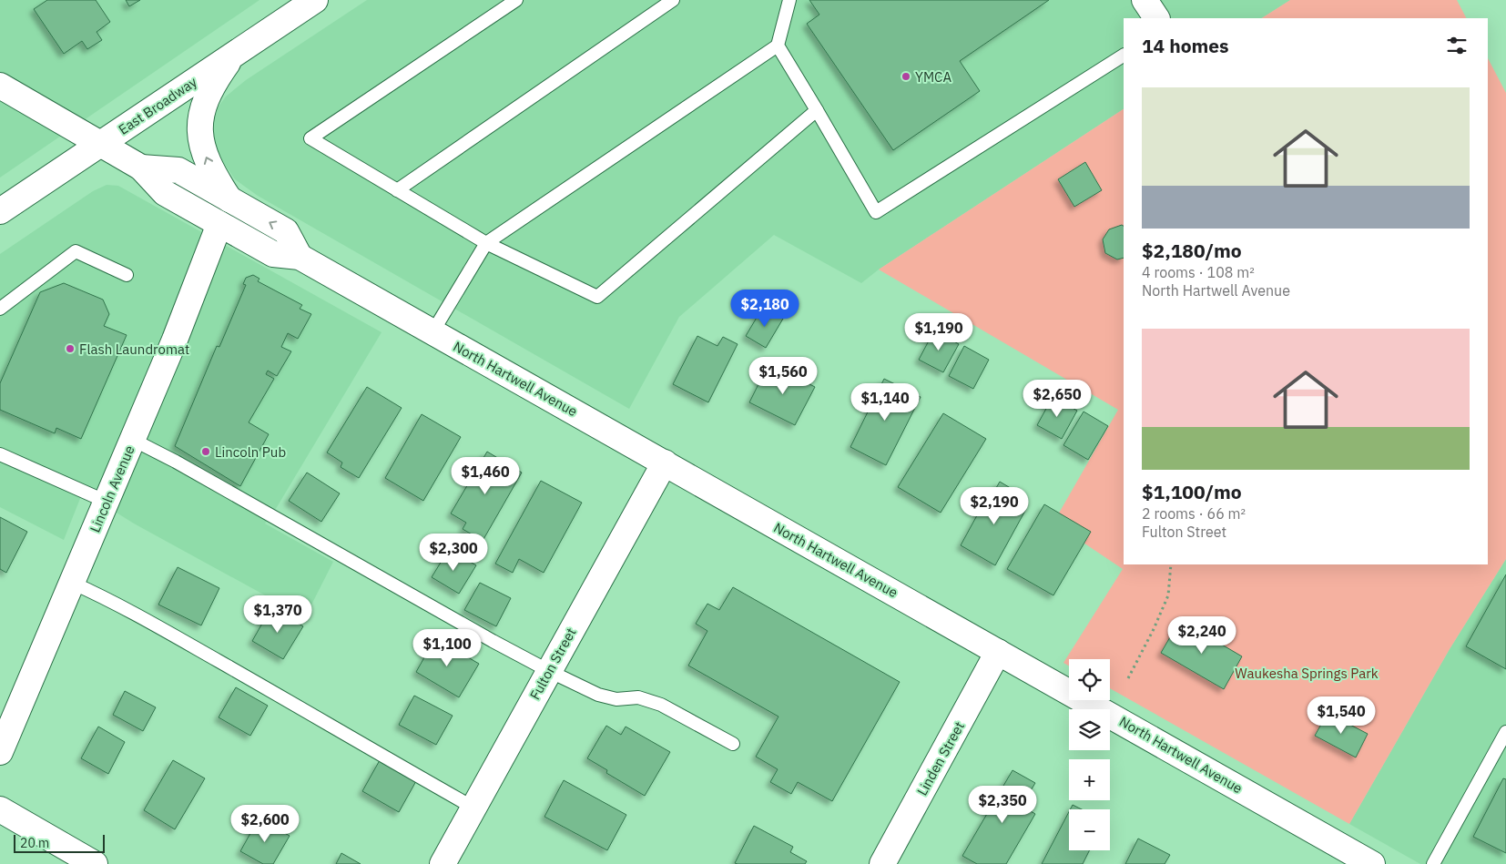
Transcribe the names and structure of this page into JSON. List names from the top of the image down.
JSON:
{
  "streets": {
    "street": [
      "East Broadway",
      "North Hartwell Avenue",
      "Lincoln Avenue",
      "Fulton Street",
      "Linden Street"
    ]
  },
  "crossings": [
    ["East Broadway", "North Hartwell Avenue"],
    ["North Hartwell Avenue", "Lincoln Avenue"],
    ["North Hartwell Avenue", "Fulton Street"],
    ["North Hartwell Avenue", "Linden Street"]
  ],
  "parks": ["Waukesha Springs Park"],
  "places": ["YMCA", "Flash Laundromat", "Lincoln Pub"],
  "scale_bar": "20 m",
  "page": {
    "heading": "14 homes",
    "list": [
      {
        "name": "$2,180/mo",
        "note": "4 rooms · 108 m² · North Hartwell Avenue"
      },
      {
        "name": "$1,100/mo",
        "note": "2 rooms · 66 m² · Fulton Street"
      }
    ],
    "price": [
      "$2,180",
      "$1,190",
      "$1,560",
      "$2,650",
      "$1,140",
      "$1,460",
      "$2,190",
      "$2,300",
      "$1,370",
      "$2,240",
      "$1,100",
      "$1,540",
      "$2,350",
      "$2,600"
    ],
    "map_buttons": ["+", "−"],
    "scale": "20 m"
  }
}
